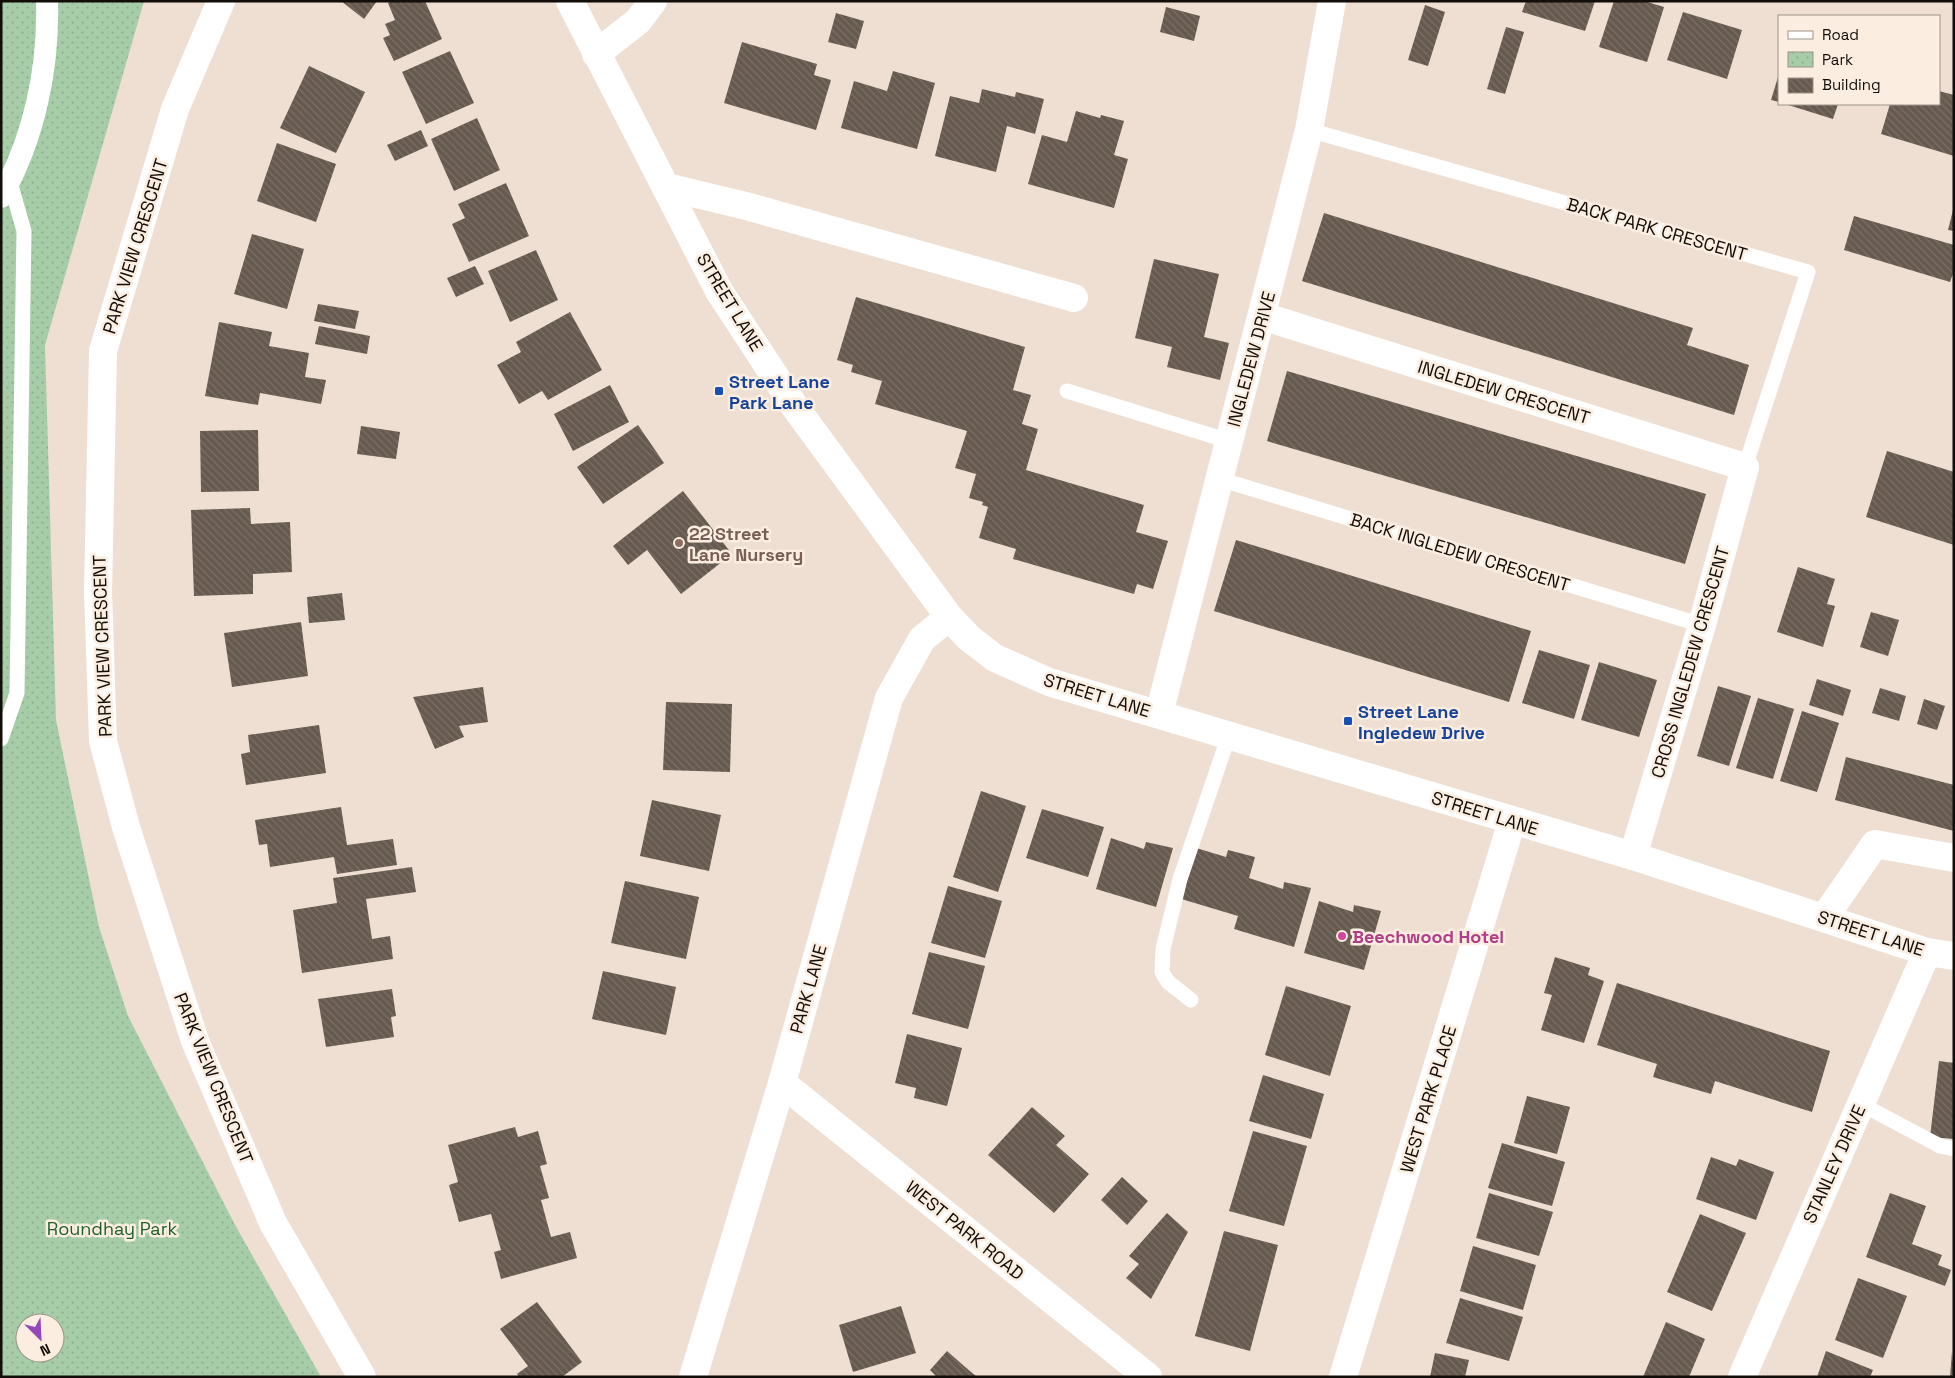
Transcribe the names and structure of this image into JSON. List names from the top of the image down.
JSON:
{
  "streets": {
    "street": [
      "PARK VIEW CRESCENT",
      "STREET LANE",
      "INGLEDEW DRIVE",
      "INGLEDEW CRESCENT",
      "CROSS INGLEDEW CRESCENT",
      "PARK LANE",
      "WEST PARK PLACE",
      "STANLEY DRIVE",
      "WEST PARK ROAD"
    ],
    "lane": ["BACK PARK CRESCENT", "BACK INGLEDEW CRESCENT"]
  },
  "crossings": [
    ["BACK PARK CRESCENT", "INGLEDEW DRIVE"],
    ["BACK PARK CRESCENT", "INGLEDEW CRESCENT"],
    ["BACK PARK CRESCENT", "CROSS INGLEDEW CRESCENT"],
    ["STREET LANE", "INGLEDEW DRIVE"],
    ["STREET LANE", "CROSS INGLEDEW CRESCENT"],
    ["STREET LANE", "PARK LANE"],
    ["STREET LANE", "WEST PARK PLACE"],
    ["STREET LANE", "STANLEY DRIVE"],
    ["INGLEDEW DRIVE", "INGLEDEW CRESCENT"],
    ["INGLEDEW DRIVE", "BACK INGLEDEW CRESCENT"],
    ["INGLEDEW CRESCENT", "CROSS INGLEDEW CRESCENT"],
    ["BACK INGLEDEW CRESCENT", "CROSS INGLEDEW CRESCENT"],
    ["PARK LANE", "WEST PARK ROAD"]
  ],
  "parks": ["Roundhay Park"],
  "places": {
    "transit": ["Street Lane Park Lane", "Street Lane Ingledew Drive"],
    "other": ["22 Street Lane Nursery", "Beechwood Hotel"]
  },
  "legend": ["Road", "Park", "Building"],
  "north": "bottom right"
}
